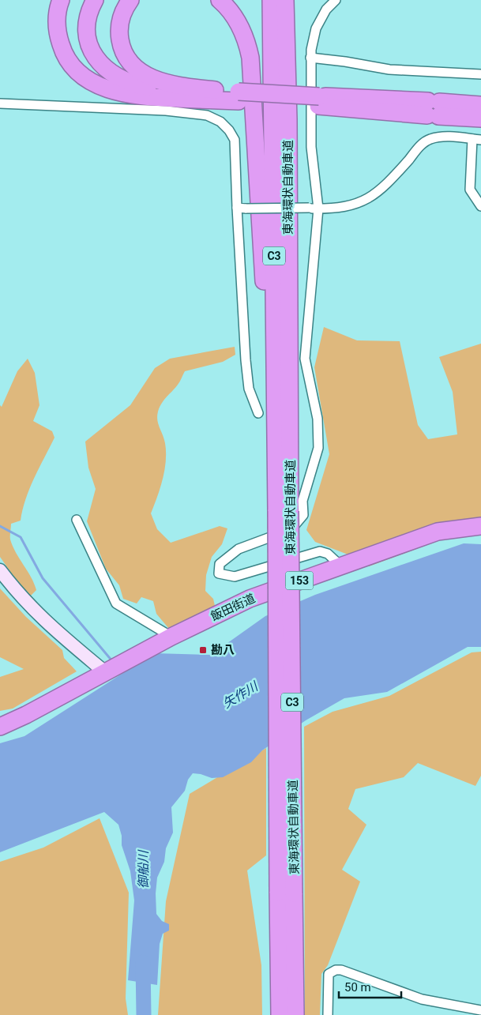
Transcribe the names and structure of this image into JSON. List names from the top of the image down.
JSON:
{
  "streets": {
    "highway": [
      "東海環状自動車道",
      "C3",
      "153",
      "飯田街道"
    ]
  },
  "water": ["矢作川", "御船川"],
  "places": {
    "transit": ["勘八"]
  },
  "scale_bar": "50 m"
}
